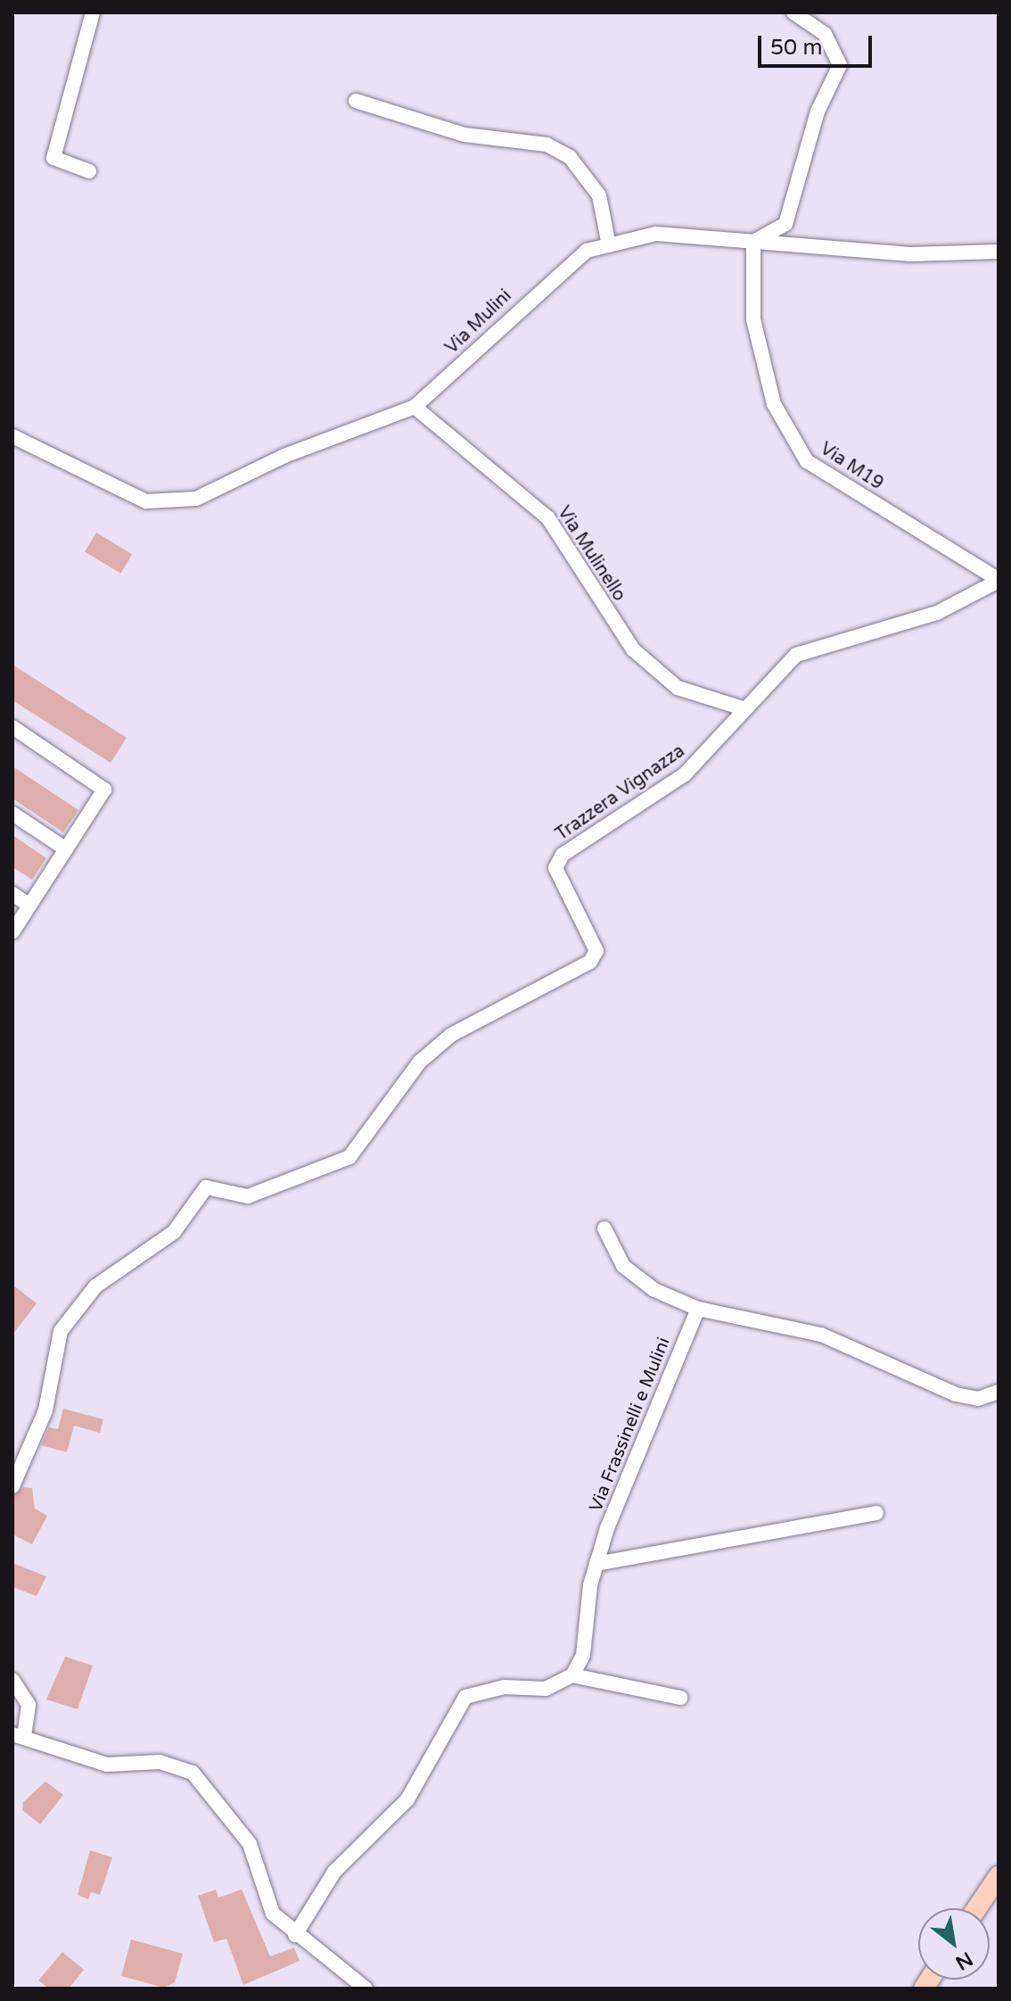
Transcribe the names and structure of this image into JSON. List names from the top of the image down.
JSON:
{
  "streets": {
    "street": [
      "Via Mulini",
      "Via M19",
      "Via Mulinello",
      "Trazzera Vignazza",
      "Via Frassinelli e Mulini"
    ]
  },
  "crossings": [
    ["Via Mulini", "Via M19"],
    ["Via Mulini", "Via Mulinello"],
    ["Via M19", "Trazzera Vignazza"],
    ["Via Mulinello", "Trazzera Vignazza"]
  ],
  "scale_bar": "50 m",
  "north": "bottom right"
}
